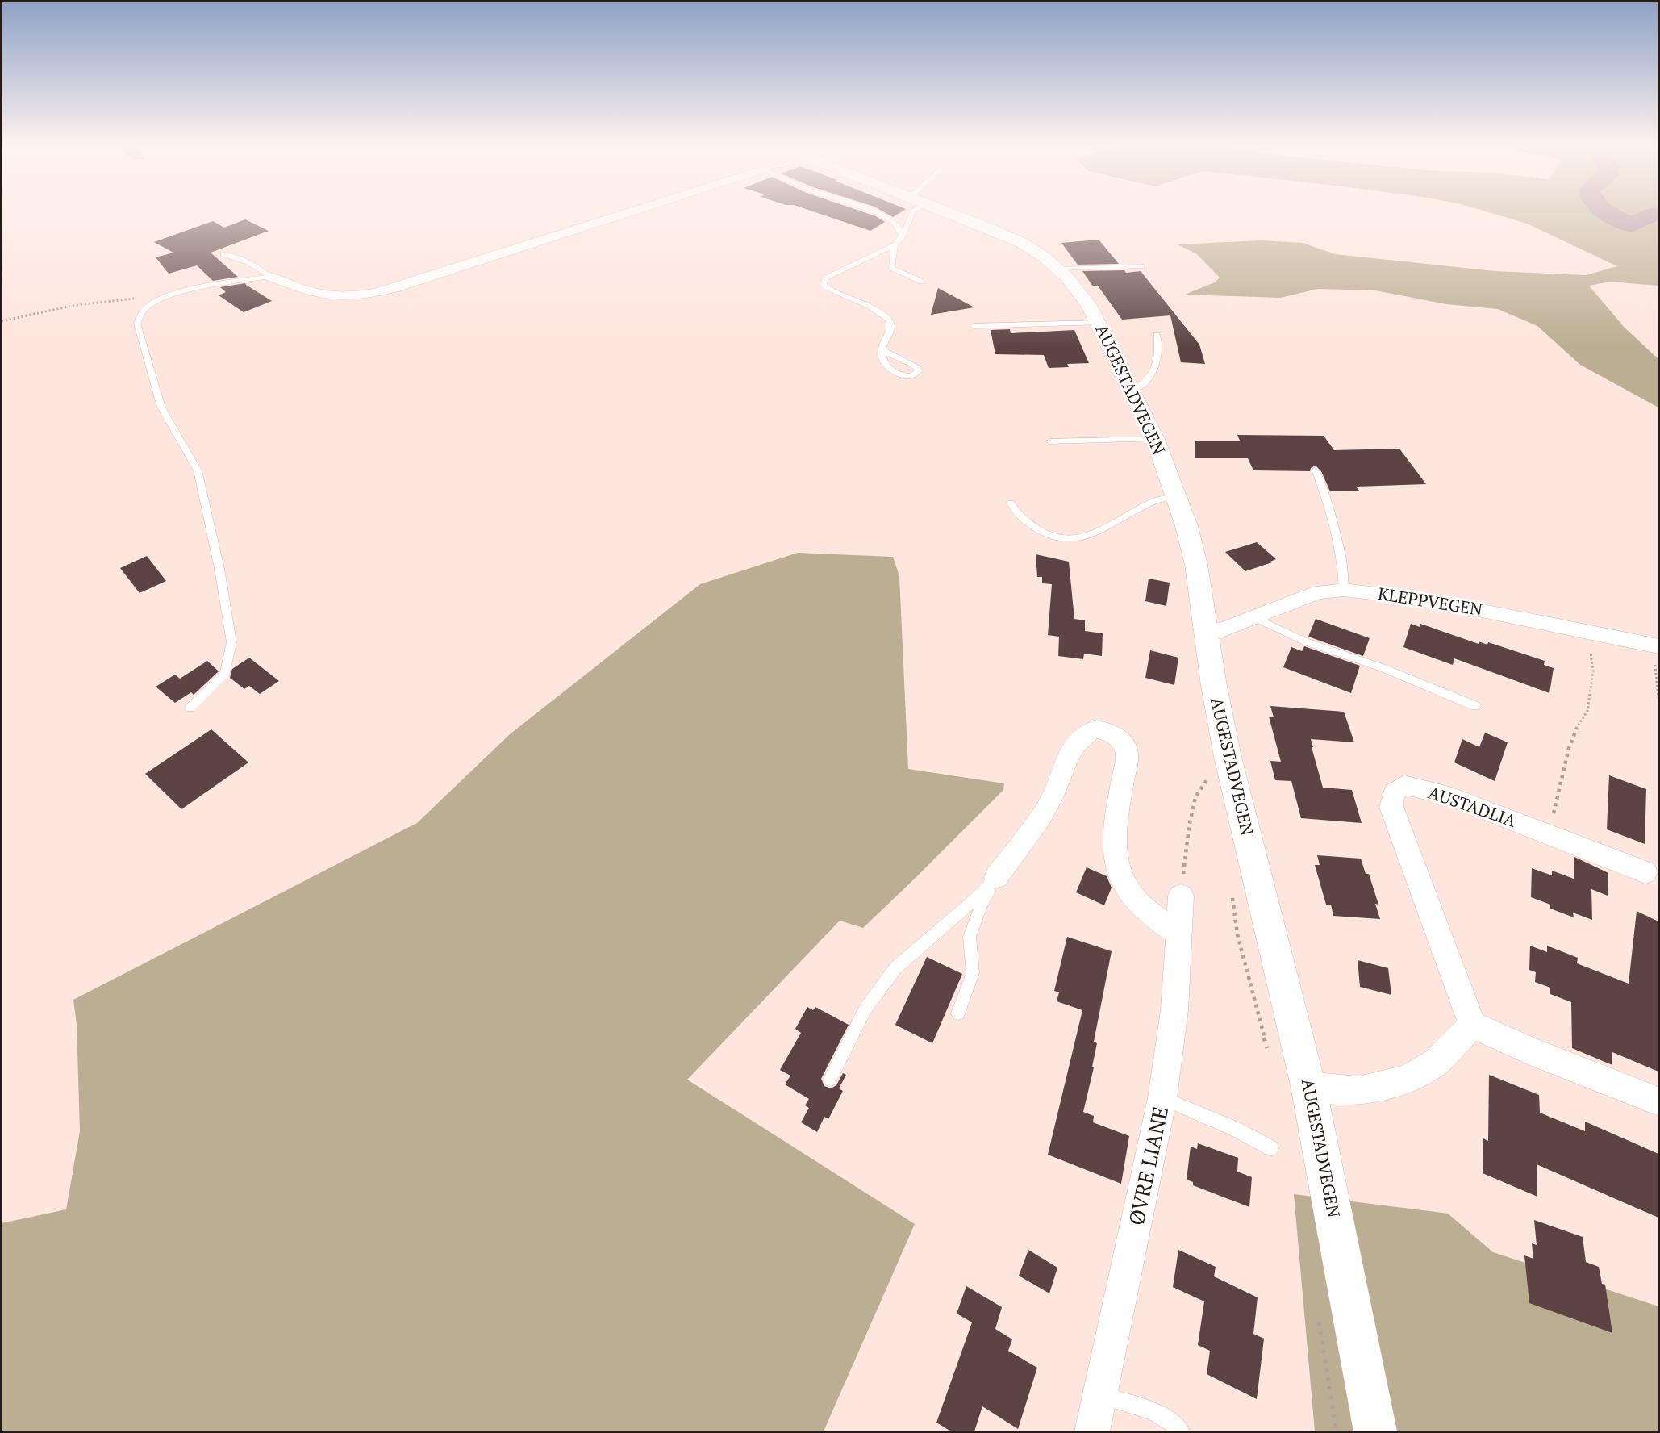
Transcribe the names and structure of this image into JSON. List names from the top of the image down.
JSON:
{
  "streets": {
    "main road": ["AUGESTADVEGEN"],
    "street": ["KLEPPVEGEN", "AUSTADLIA", "ØVRE LIANE"]
  },
  "crossings": [
    ["AUGESTADVEGEN", "KLEPPVEGEN"]
  ]
}
